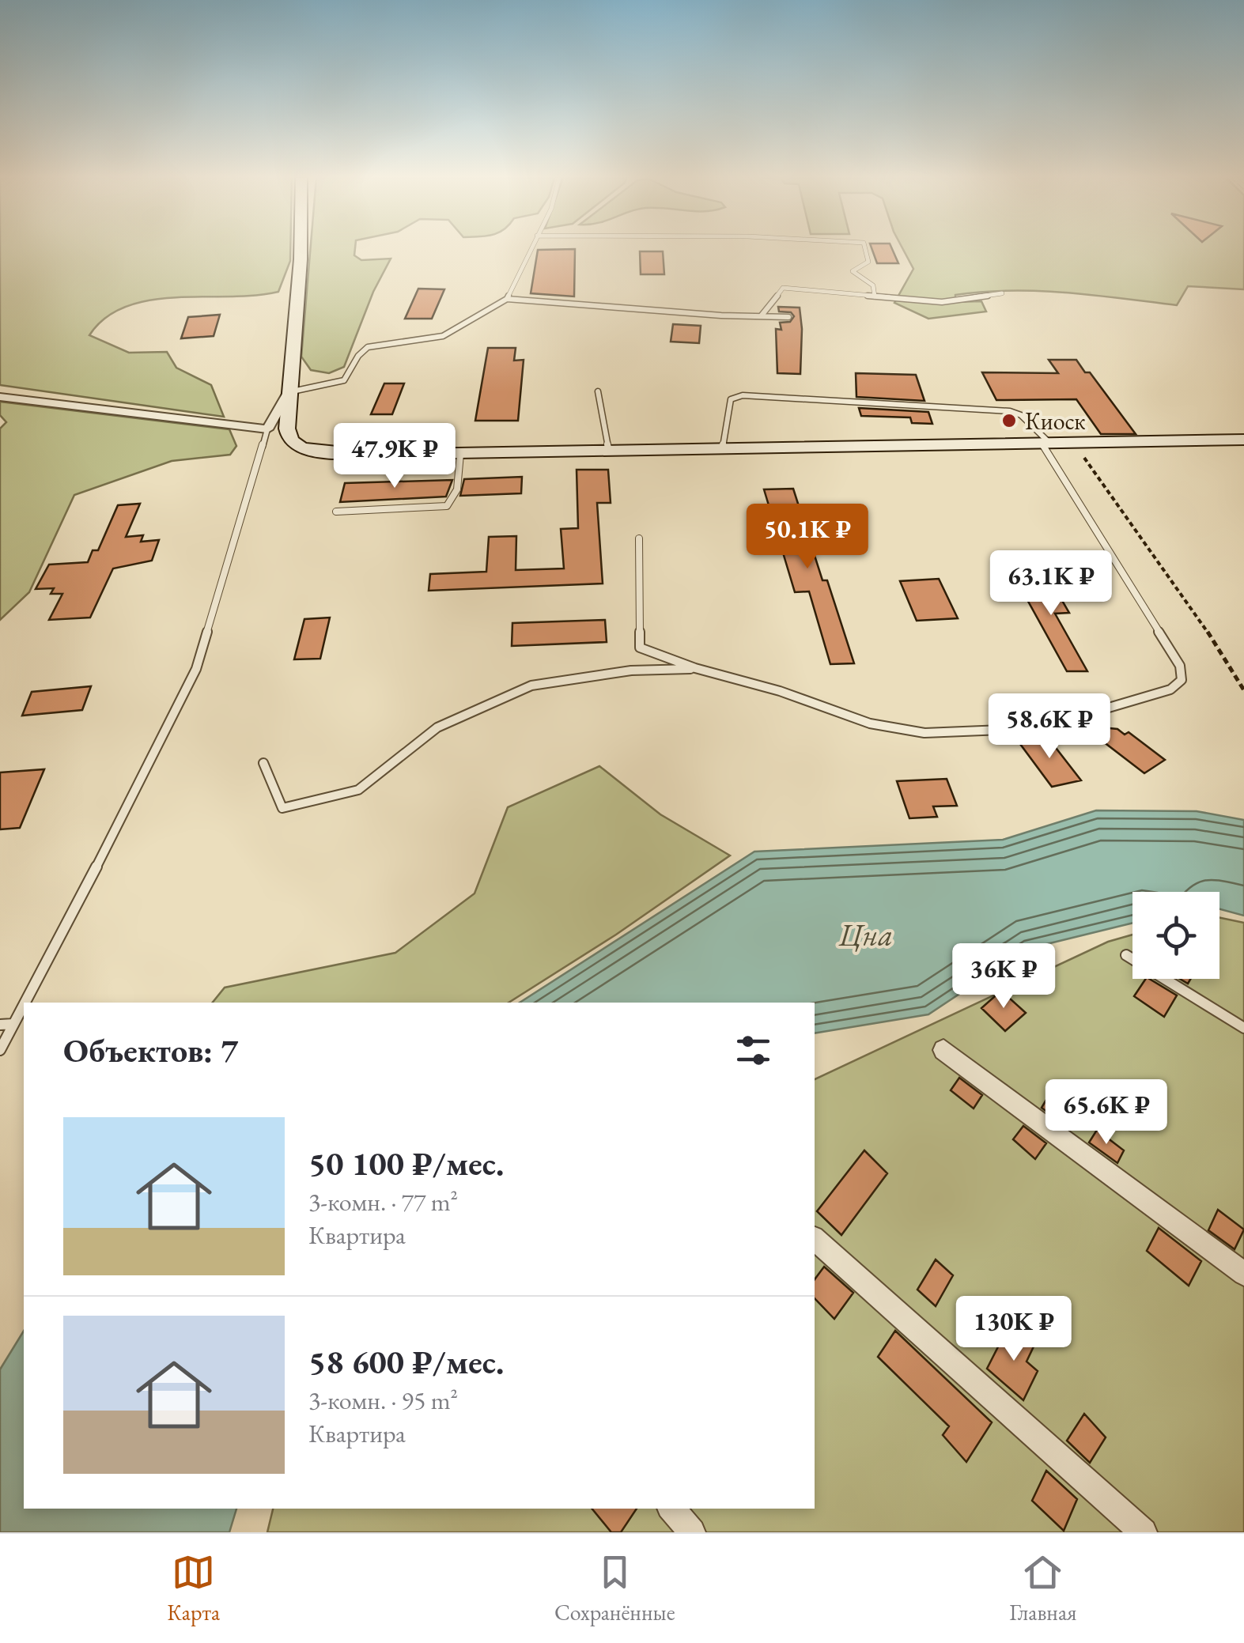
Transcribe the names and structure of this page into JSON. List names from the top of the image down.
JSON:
{
  "water": ["Цна"],
  "places": ["Киоск"],
  "page": {
    "price": [
      "47.9K ₽",
      "50.1K ₽",
      "63.1K ₽",
      "58.6K ₽",
      "36K ₽",
      "65.6K ₽",
      "130K ₽"
    ],
    "heading": "Объектов: 7",
    "list": [
      {
        "name": "50 100 ₽/мес.",
        "note": "3-комн. · 77 m² · Квартира"
      },
      {
        "name": "58 600 ₽/мес.",
        "note": "3-комн. · 95 m² · Квартира"
      }
    ],
    "tabs": ["Карта", "Сохранённые", "Главная"]
  }
}
